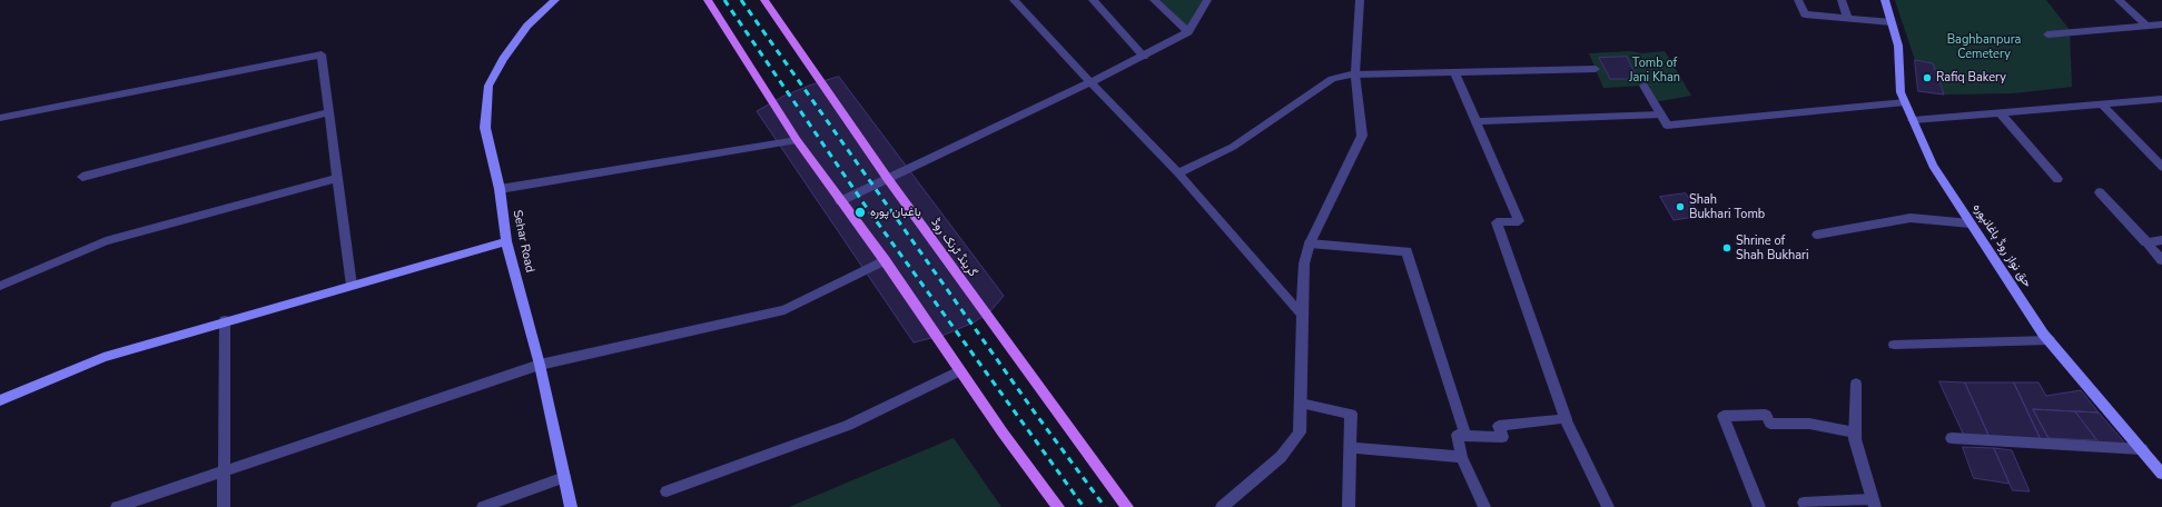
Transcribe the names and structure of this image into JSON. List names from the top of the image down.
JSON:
{
  "streets": {
    "main road": ["گرینڈ ٹرنک روڈ"],
    "street": ["Sehar Road", "حق نواز روڈ باغانپورہ"]
  },
  "parks": ["Baghbanpura Cemetery", "Tomb of Jani Khan"],
  "places": [
    "Rafiq Bakery",
    "Shah Bukhari Tomb",
    "باغبان پورہ",
    "Shrine of Shah Bukhari"
  ]
}
